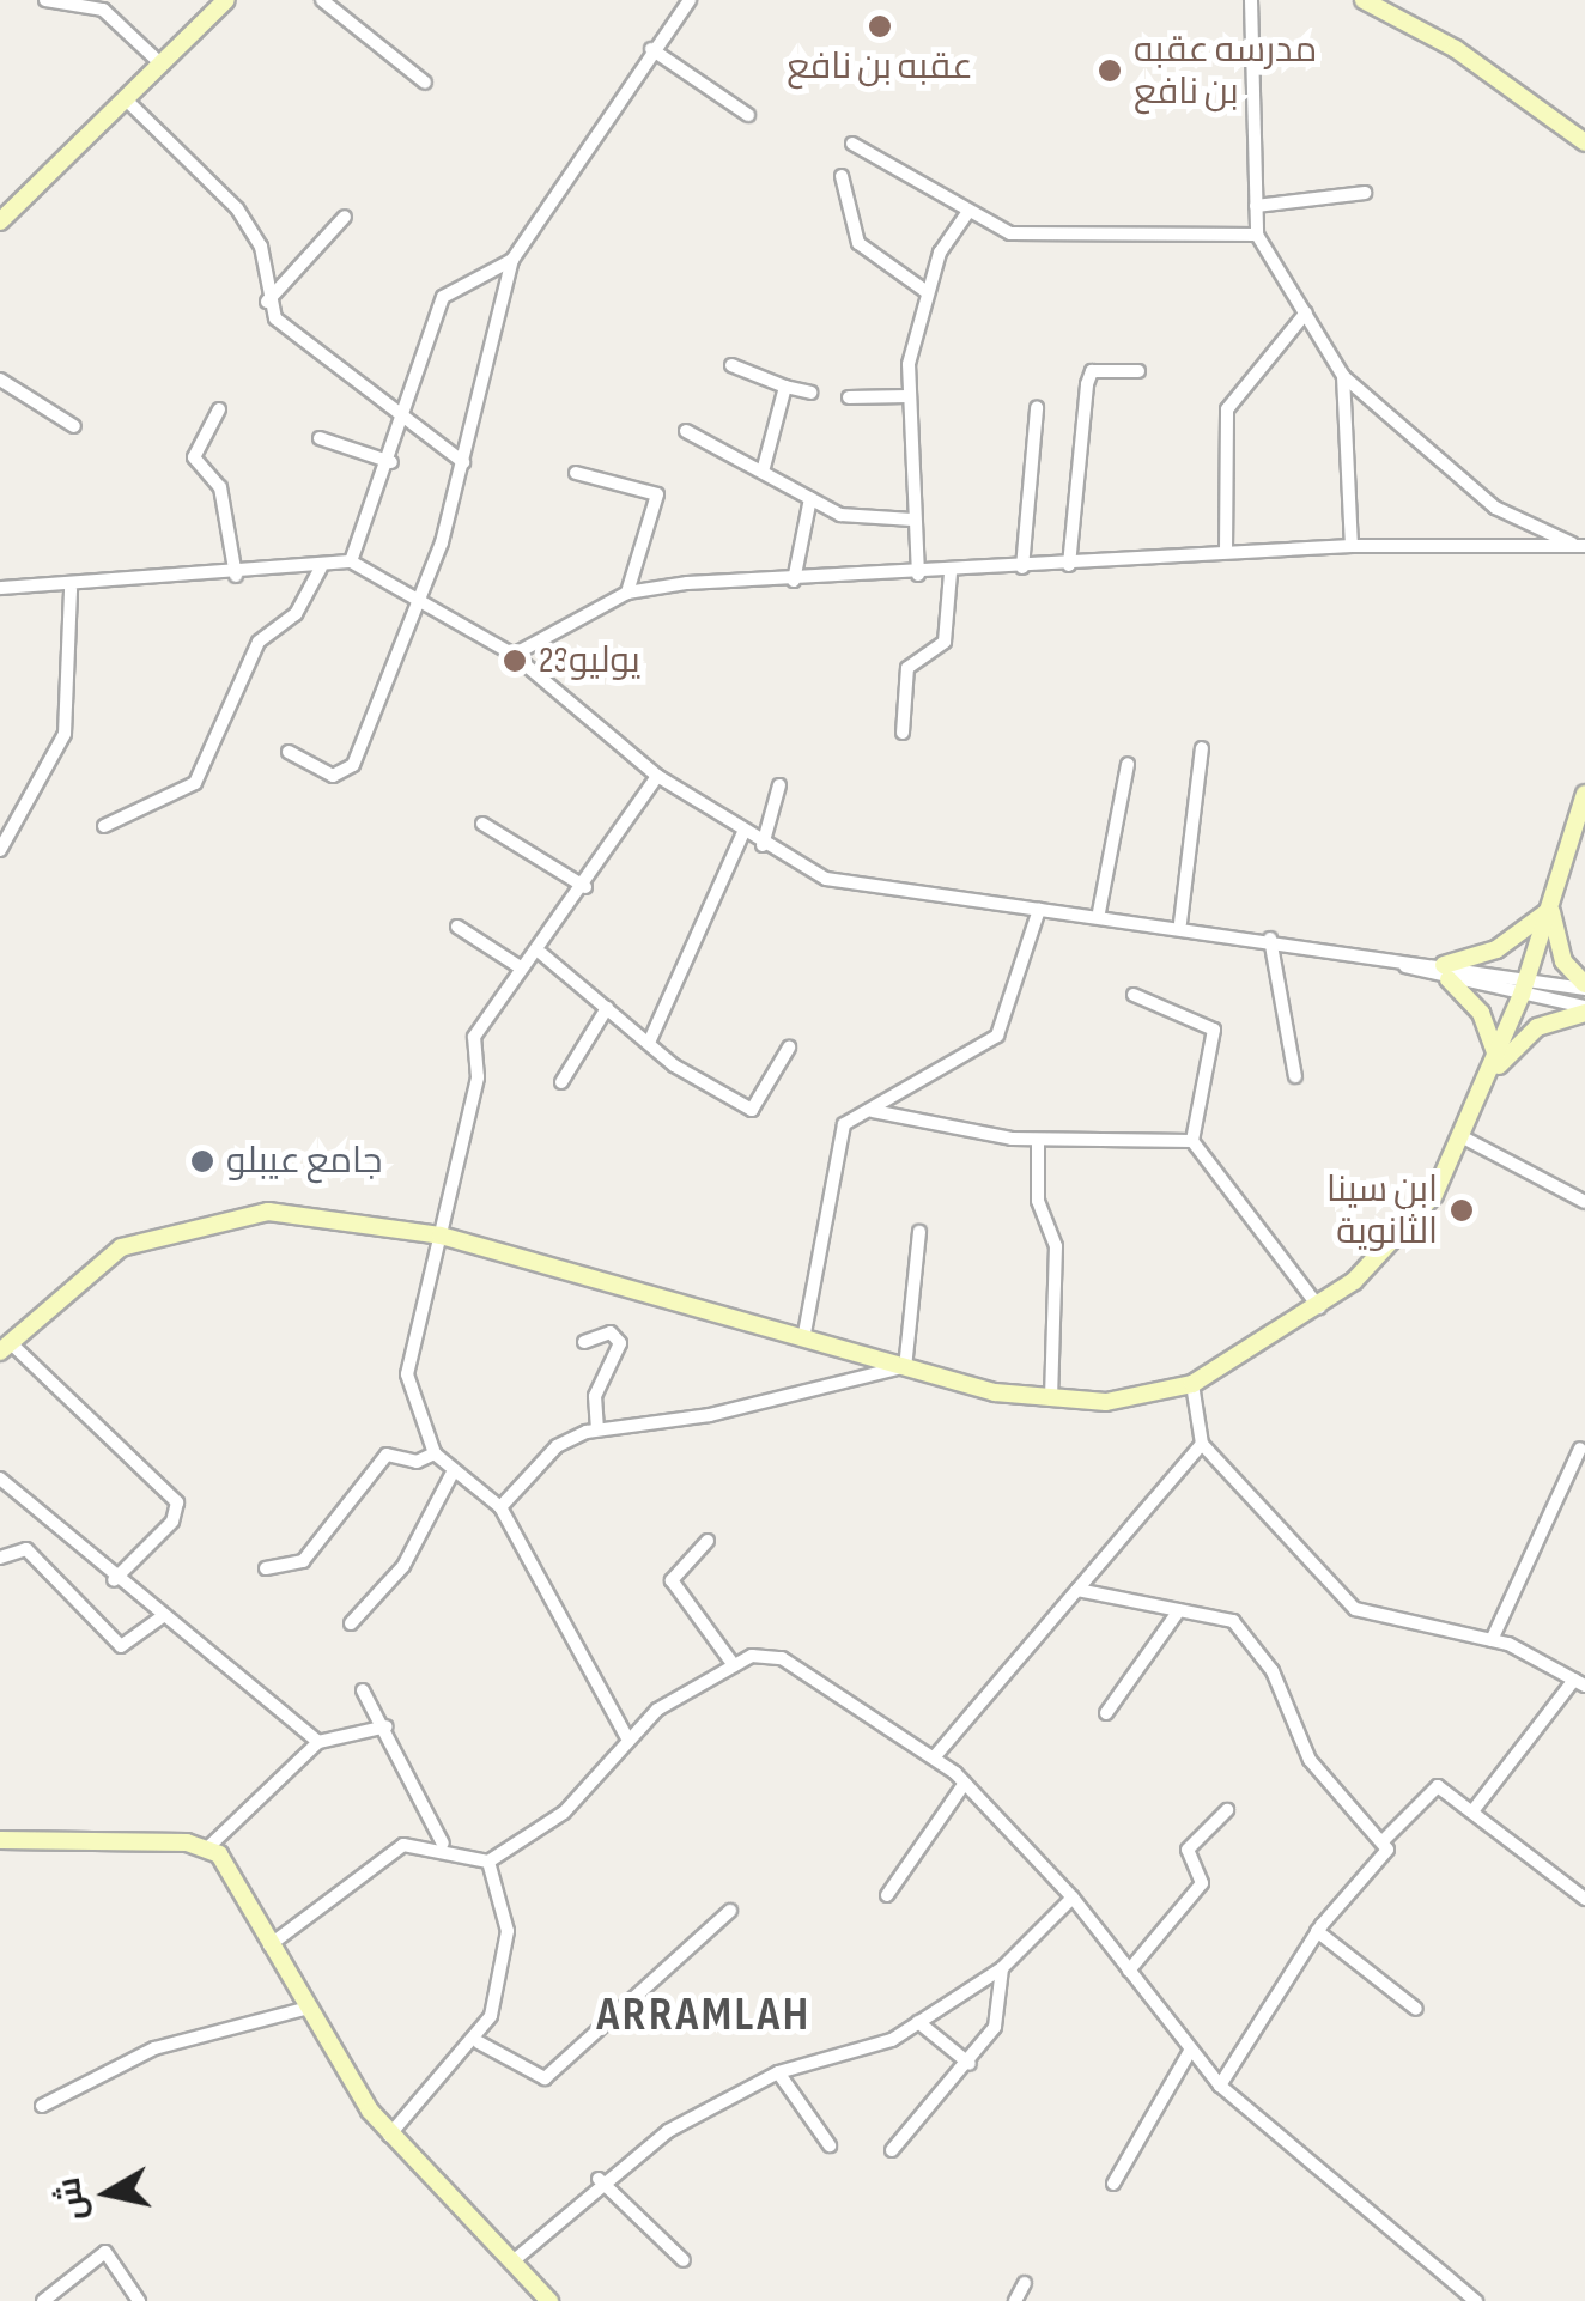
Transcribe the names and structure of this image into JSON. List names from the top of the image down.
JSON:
{
  "districts": ["ARRAMLAH"],
  "places": [
    "عقبه بن نافع",
    "مدرسه عقبه بن نافع",
    "23يوليو",
    "جامع عيبلو",
    "ابن سينا الثانوية"
  ],
  "north": "left"
}
